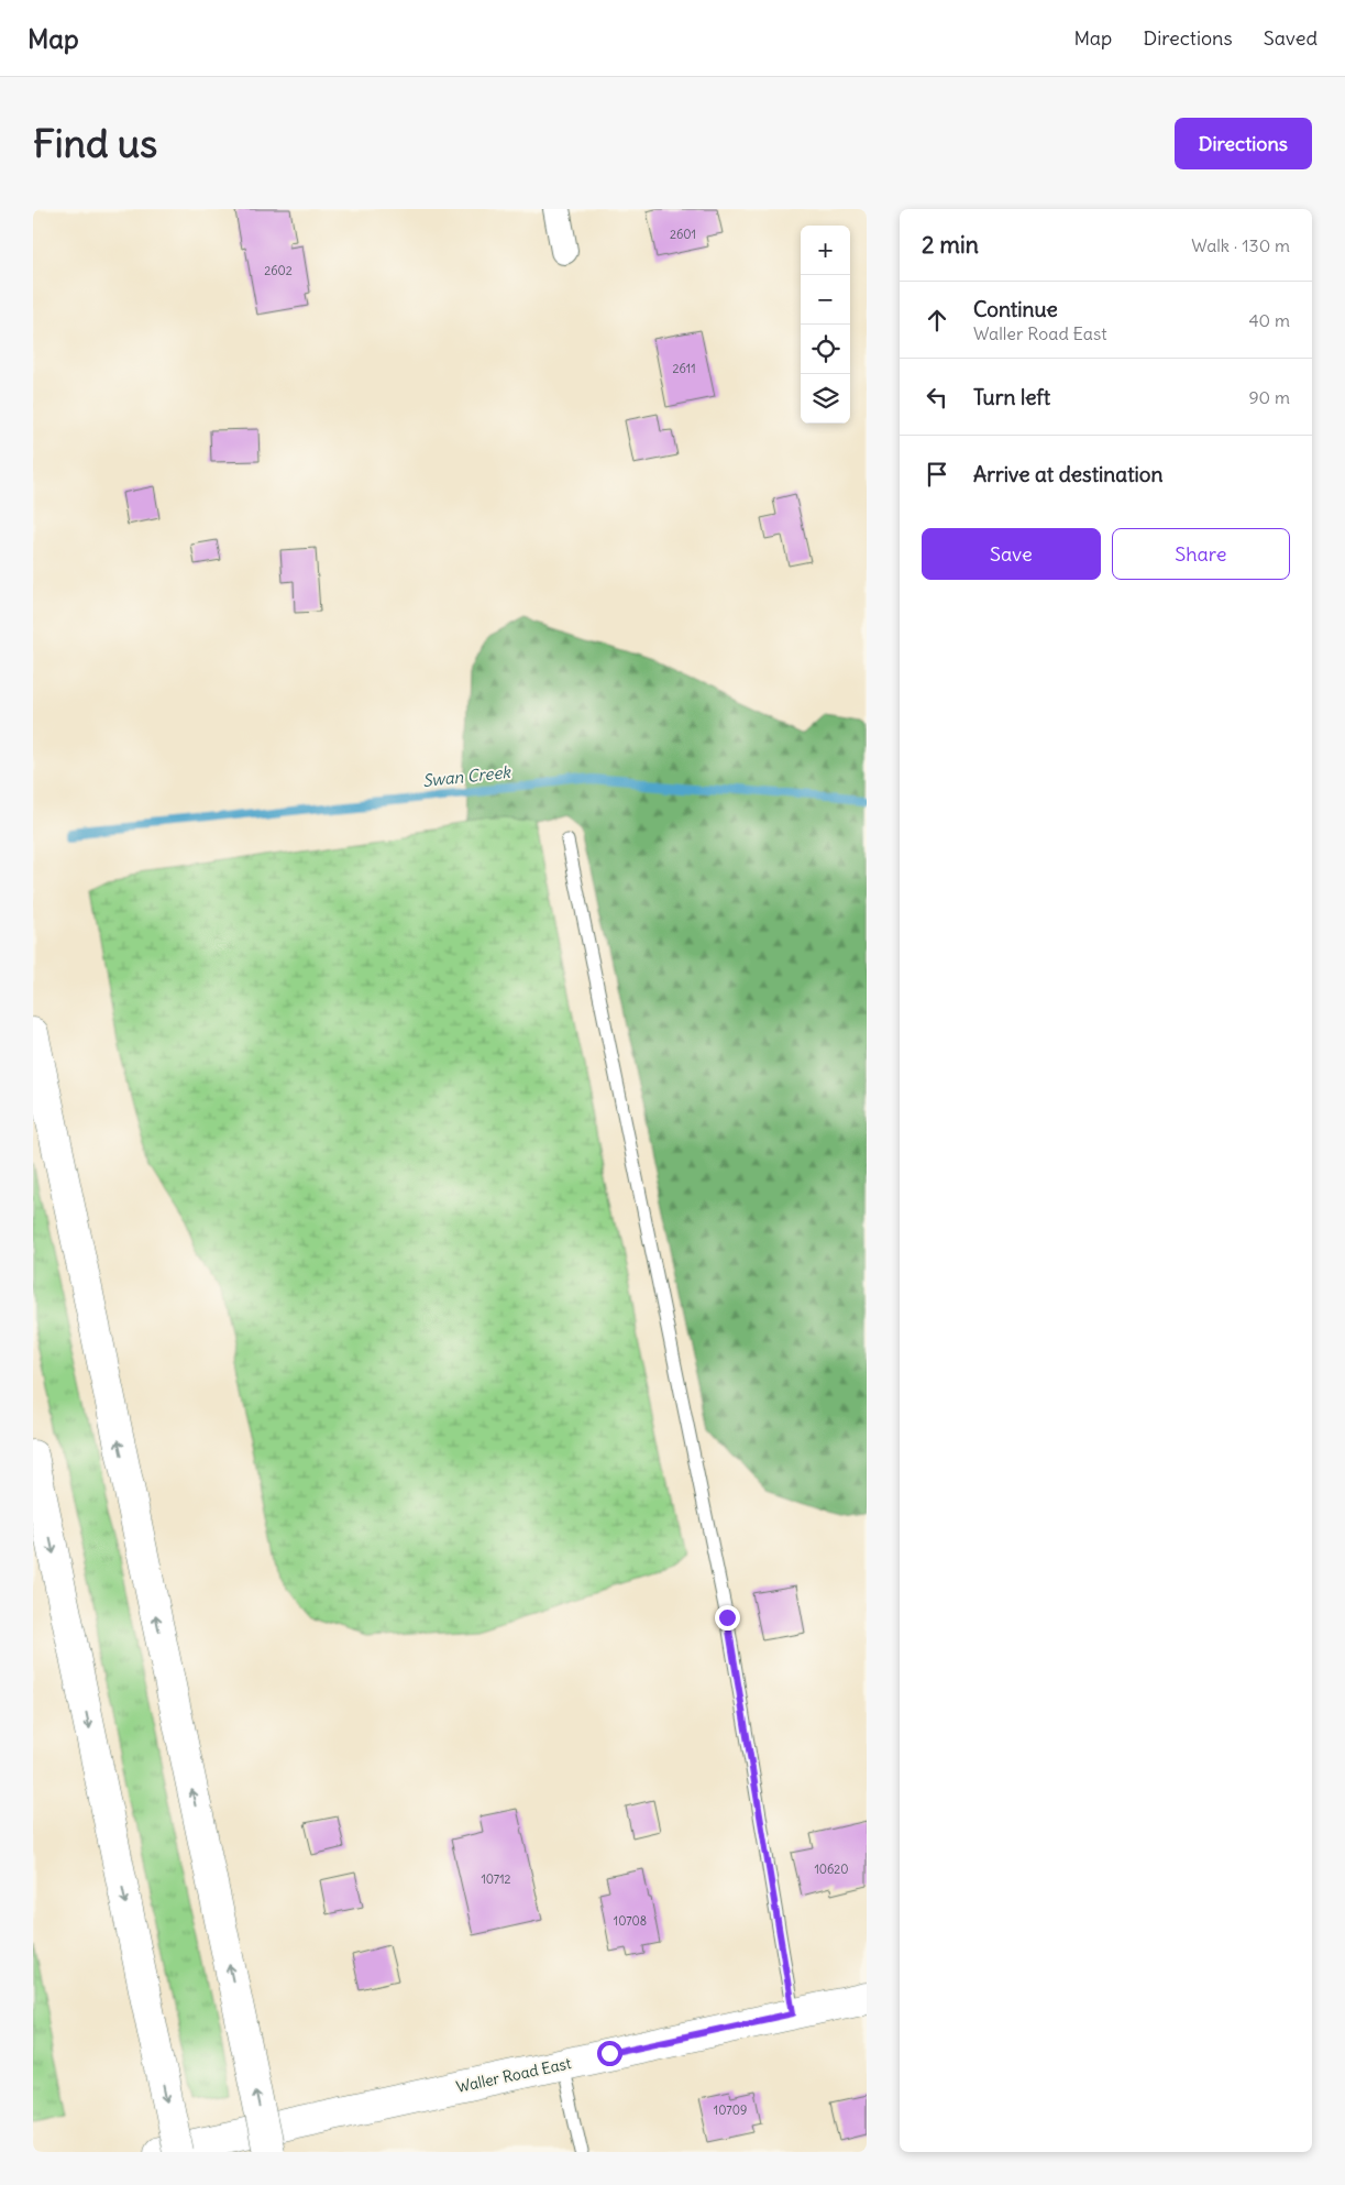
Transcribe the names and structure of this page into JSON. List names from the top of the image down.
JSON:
{
  "streets": {
    "main road": ["Waller Road East"]
  },
  "water": ["Swan Creek"],
  "house_numbers": [
    "2601",
    "2602",
    "2611",
    "10620",
    "10712",
    "10708",
    "10709"
  ],
  "page": {
    "header": "Map",
    "nav": ["Map", "Directions", "Saved"],
    "buttons": [
      "Directions",
      ["Save", "Share"]
    ],
    "title": "Find us",
    "heading": ["2 min", "Walk · 130 m"],
    "map_buttons": ["+", "−"],
    "list": [
      ["Continue", "Waller Road East", "40 m"],
      ["Turn left", "90 m"],
      "Arrive at destination"
    ]
  }
}
